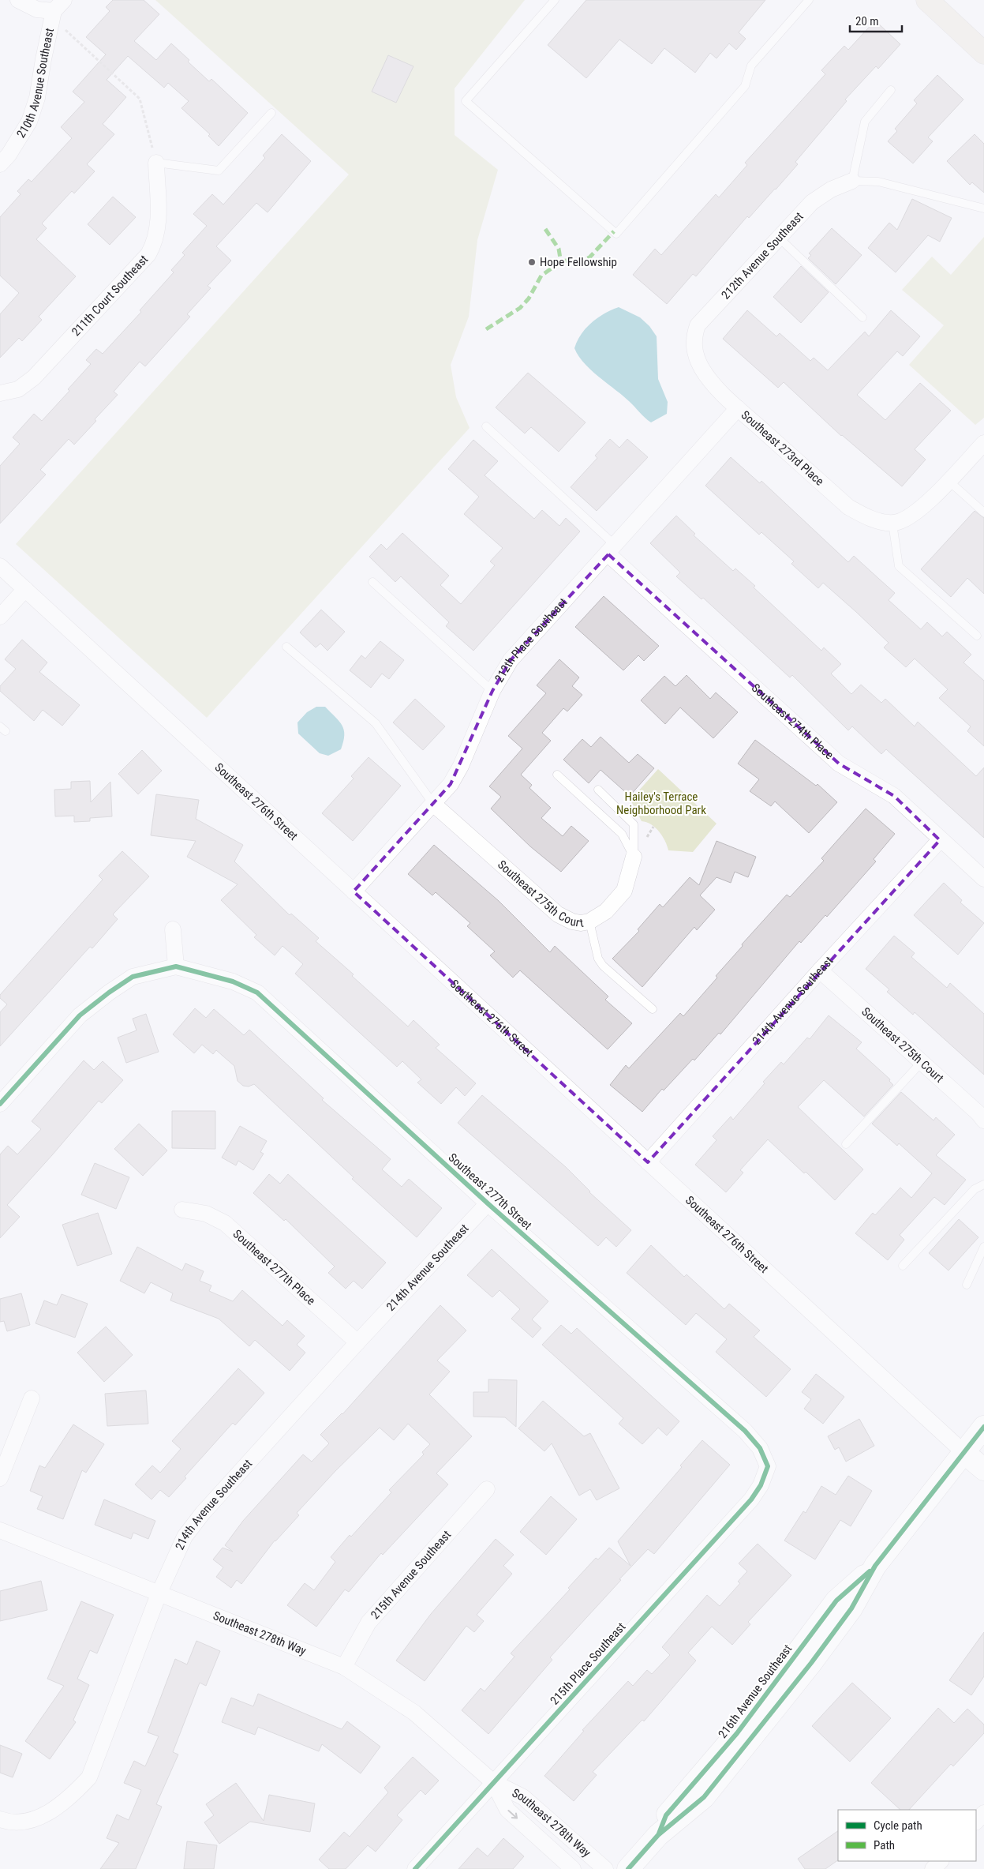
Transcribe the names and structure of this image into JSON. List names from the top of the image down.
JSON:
{
  "streets": {
    "street": [
      "210th Avenue Southeast",
      "212th Avenue Southeast",
      "211th Court Southeast",
      "Southeast 273rd Place",
      "212th Place Southeast",
      "Southeast 274th Place",
      "Southeast 276th Street",
      "Southeast 275th Court",
      "214th Avenue Southeast",
      "Southeast 277th Street",
      "Southeast 277th Place",
      "215th Avenue Southeast",
      "Southeast 278th Way",
      "215th Place Southeast",
      "216th Avenue Southeast"
    ]
  },
  "crossings": [
    ["212th Avenue Southeast", "Southeast 273rd Place"],
    ["Southeast 273rd Place", "212th Place Southeast"],
    ["212th Place Southeast", "Southeast 274th Place"],
    ["212th Place Southeast", "Southeast 276th Street"],
    ["212th Place Southeast", "Southeast 275th Court"],
    ["Southeast 274th Place", "214th Avenue Southeast"],
    ["Southeast 276th Street", "214th Avenue Southeast"],
    ["Southeast 276th Street", "216th Avenue Southeast"],
    ["Southeast 275th Court", "214th Avenue Southeast"],
    ["214th Avenue Southeast", "Southeast 277th Street"],
    ["214th Avenue Southeast", "Southeast 277th Place"],
    ["214th Avenue Southeast", "Southeast 278th Way"],
    ["Southeast 277th Street", "215th Place Southeast"],
    ["215th Avenue Southeast", "Southeast 278th Way"],
    ["Southeast 278th Way", "215th Place Southeast"]
  ],
  "parks": ["Hailey's Terrace Neighborhood Park"],
  "places": ["Hope Fellowship"],
  "legend": ["Cycle path", "Path"],
  "scale_bar": "20 m"
}
